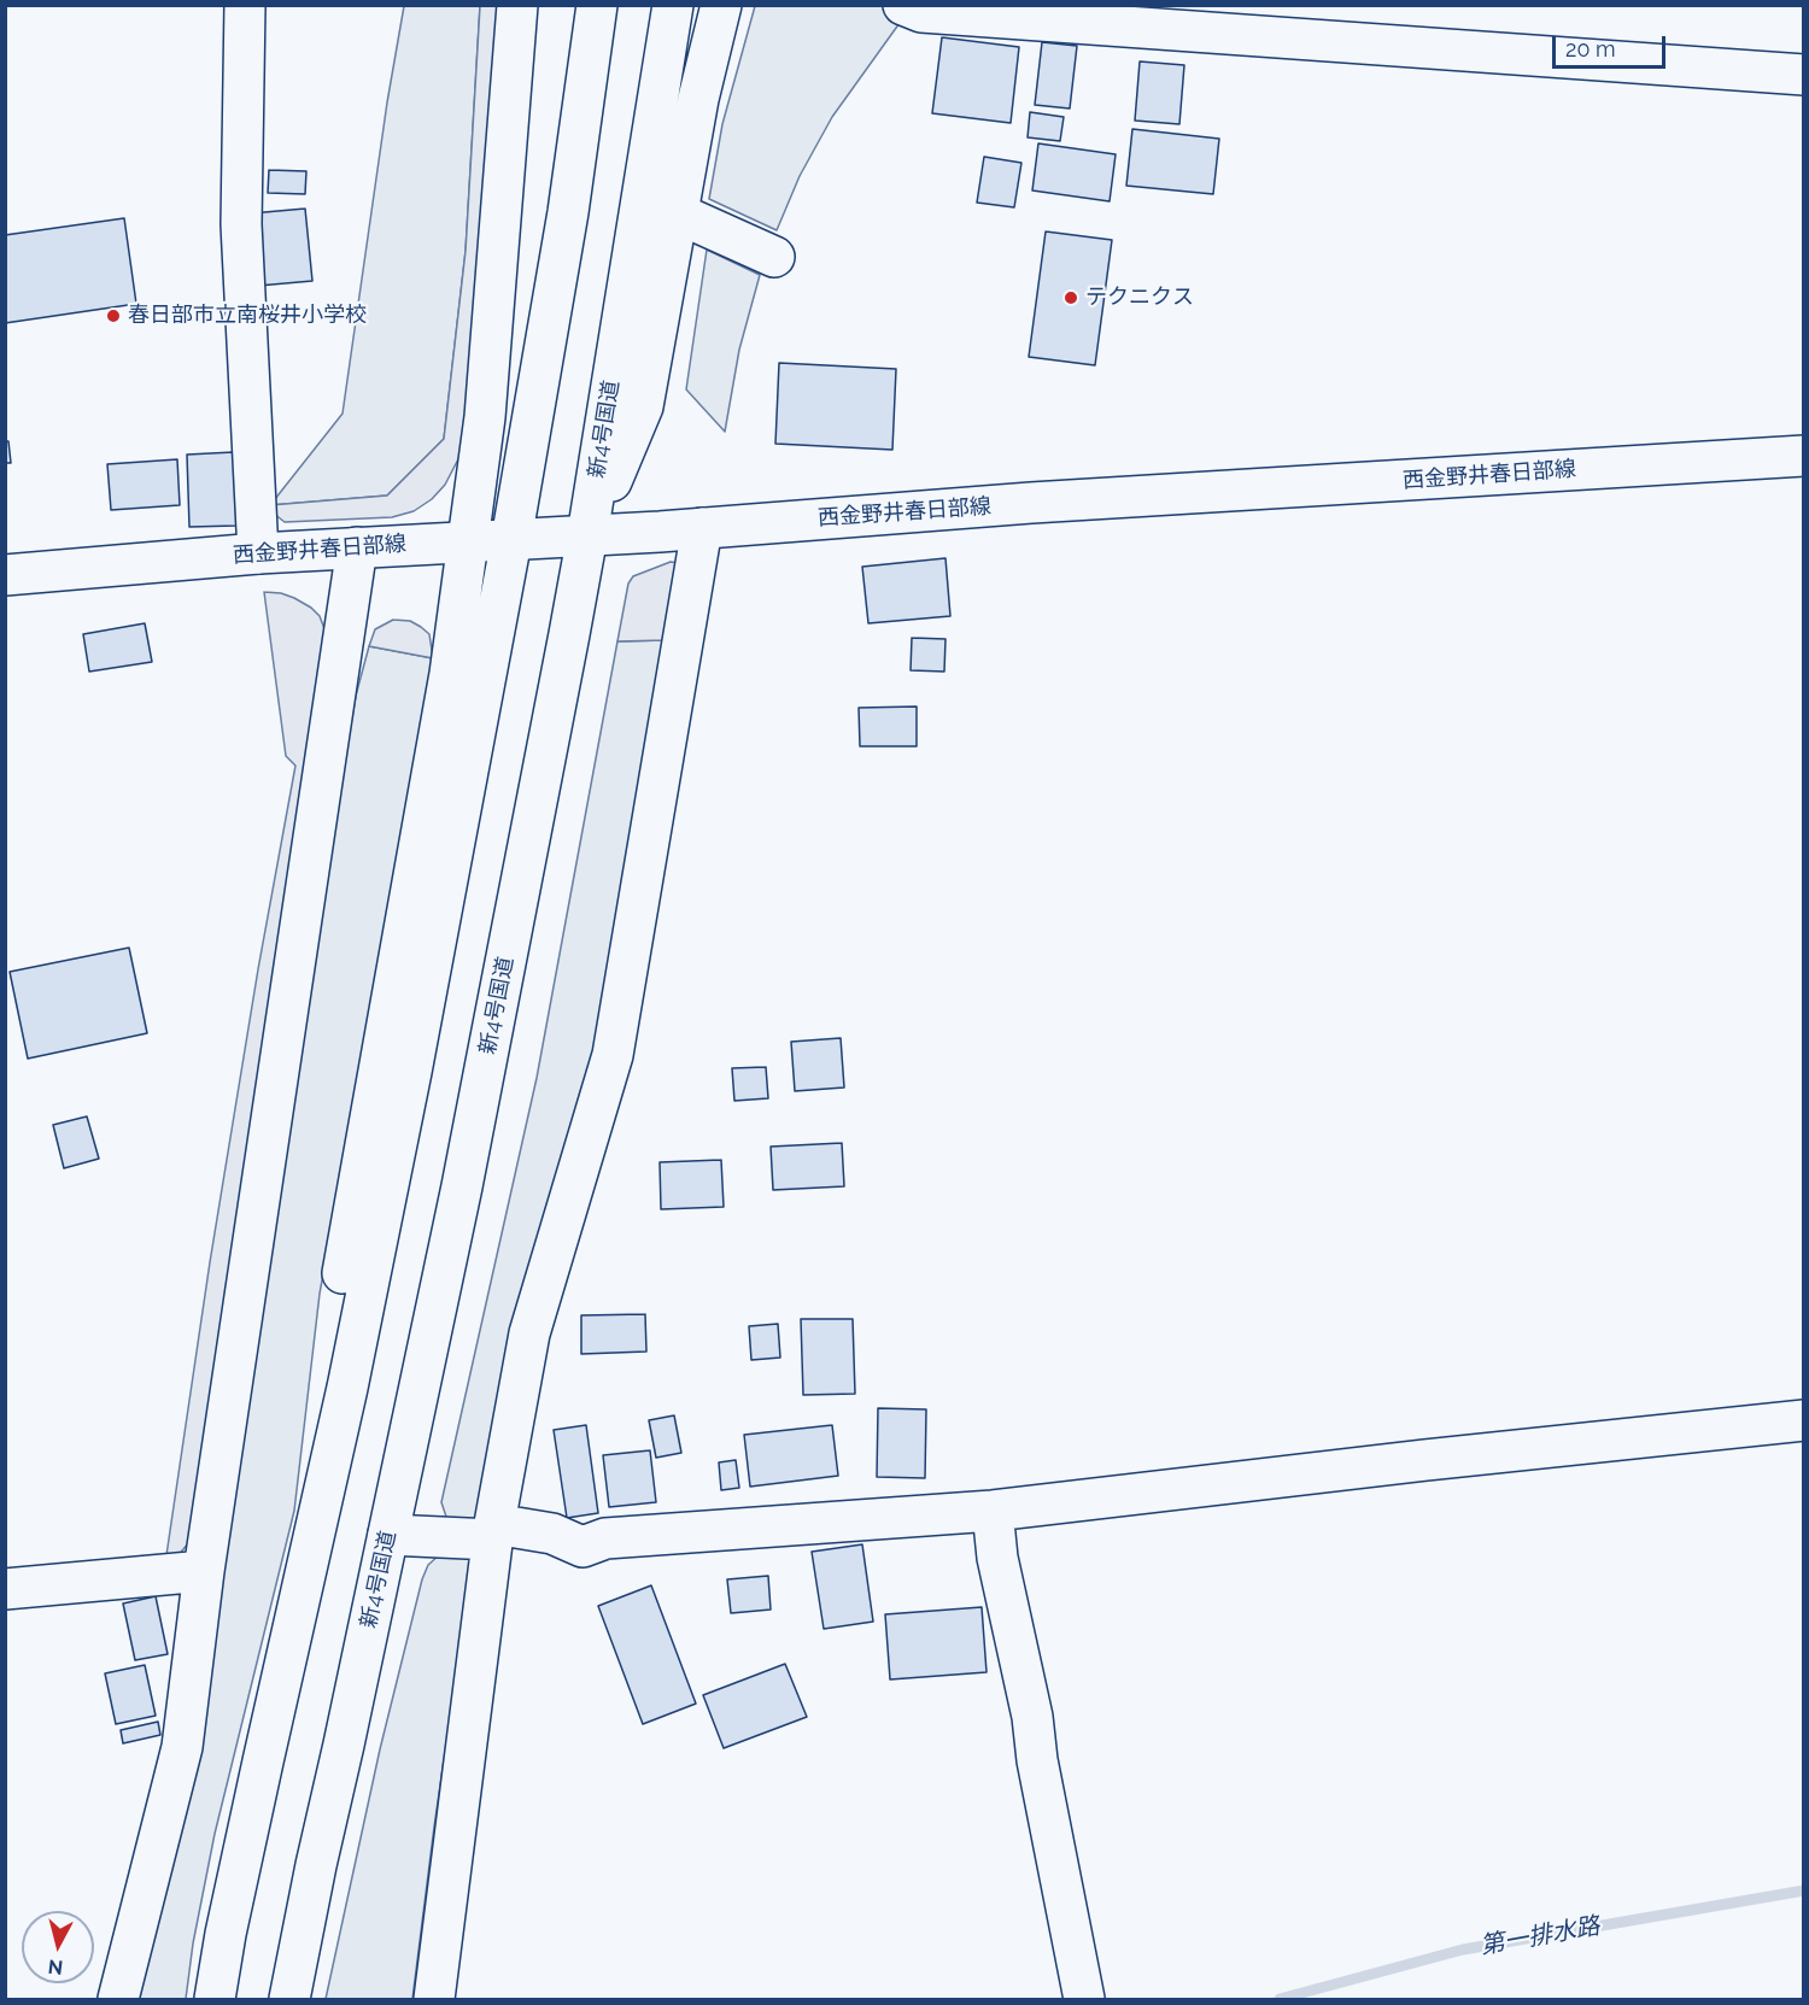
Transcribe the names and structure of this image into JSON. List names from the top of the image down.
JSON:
{
  "streets": {
    "main road": ["新4号国道", "西金野井春日部線"]
  },
  "crossings": [
    ["新4号国道", "西金野井春日部線"]
  ],
  "water": ["第一排水路"],
  "places": ["テクニクス", "春日部市立南桜井小学校"],
  "scale_bar": "20 m",
  "north": "bottom"
}
